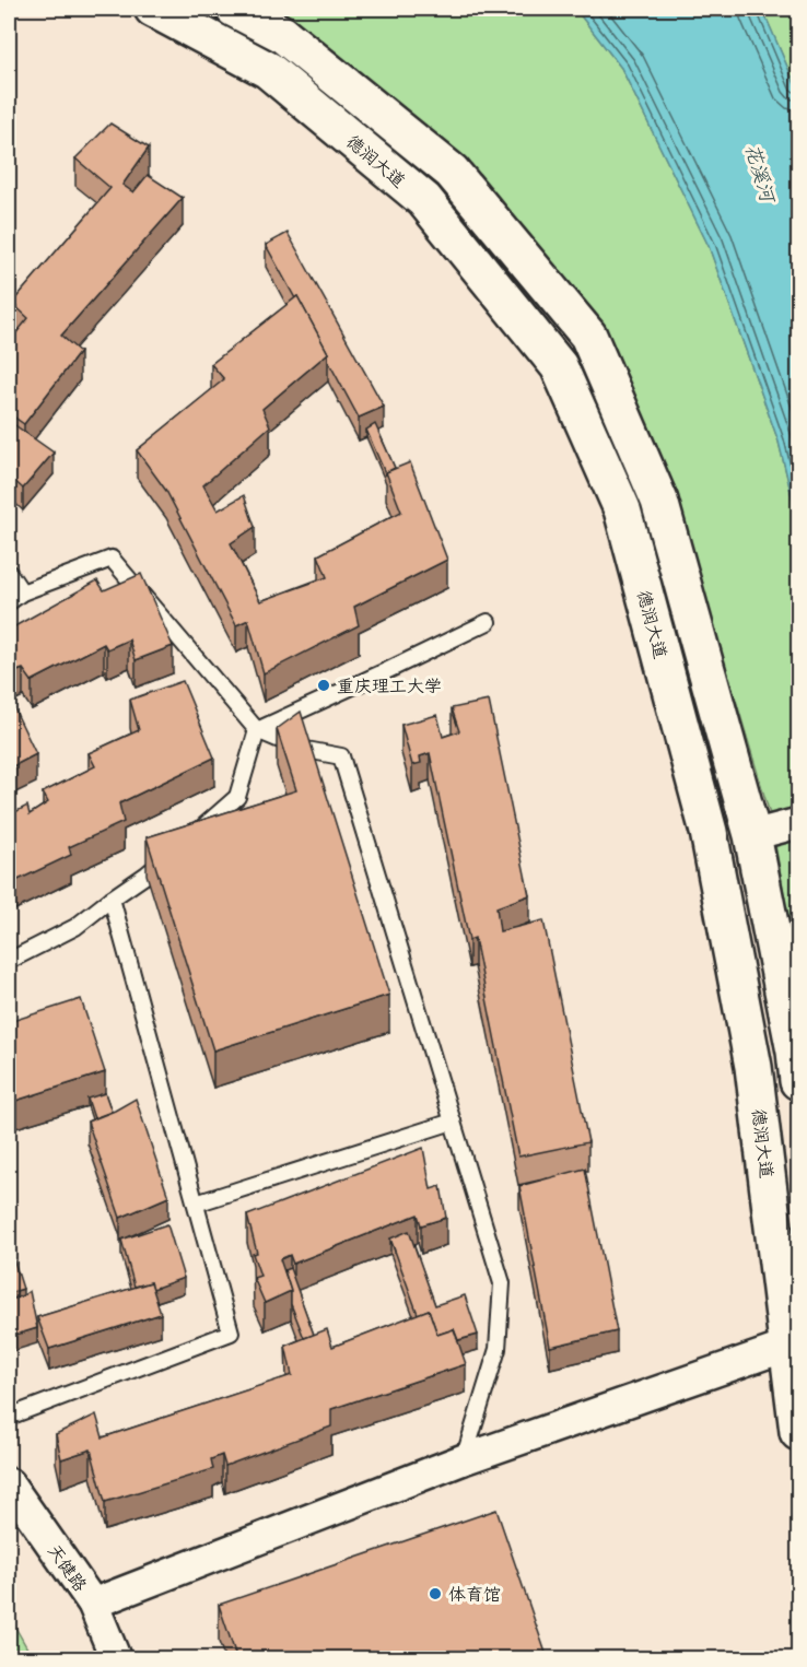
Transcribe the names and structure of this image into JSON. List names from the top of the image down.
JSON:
{
  "streets": {
    "main road": ["德润大道"],
    "street": ["天健路"]
  },
  "water": ["花溪河"],
  "places": ["重庆理工大学", "体育馆"]
}
